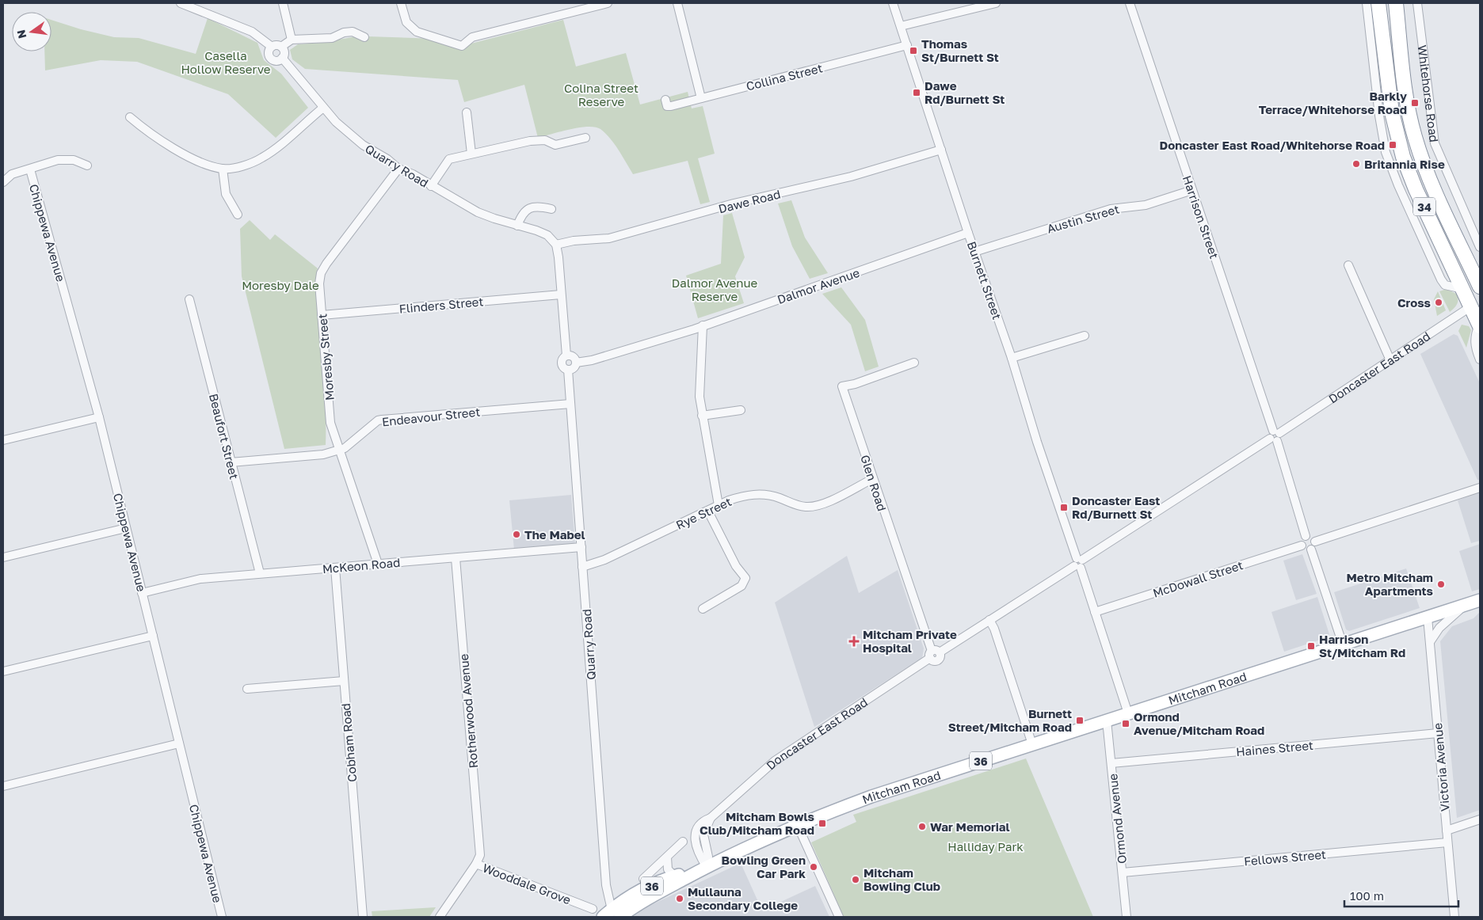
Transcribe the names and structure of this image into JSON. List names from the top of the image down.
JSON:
{
  "streets": {
    "highway": ["Whitehorse Road", "34"],
    "main road": ["Mitcham Road", "36"],
    "street": [
      "Collina Street",
      "Quarry Road",
      "Dawe Road",
      "Harrison Street",
      "Austin Street",
      "Chippewa Avenue",
      "Burnett Street",
      "Dalmor Avenue",
      "Flinders Street",
      "Moresby Street",
      "Doncaster East Road",
      "Endeavour Street",
      "Beaufort Street",
      "Glen Road",
      "Rye Street",
      "McKeon Road",
      "McDowall Street",
      "Rotherwood Avenue",
      "Cobham Road",
      "Haines Street",
      "Victoria Avenue",
      "Ormond Avenue",
      "Fellows Street",
      "Wooddale Grove"
    ]
  },
  "crossings": [
    ["Collina Street", "Burnett Street"],
    ["Quarry Road", "Dawe Road"],
    ["Quarry Road", "Dalmor Avenue"],
    ["Quarry Road", "Flinders Street"],
    ["Quarry Road", "Moresby Street"],
    ["Quarry Road", "Endeavour Street"],
    ["Quarry Road", "Rye Street"],
    ["Quarry Road", "McKeon Road"],
    ["Quarry Road", "Mitcham Road"],
    ["Dawe Road", "Burnett Street"],
    ["34", "Doncaster East Road"],
    ["Harrison Street", "Austin Street"],
    ["Harrison Street", "Doncaster East Road"],
    ["Harrison Street", "McDowall Street"],
    ["Austin Street", "Burnett Street"],
    ["Chippewa Avenue", "McKeon Road"],
    ["Burnett Street", "Dalmor Avenue"],
    ["Burnett Street", "Doncaster East Road"],
    ["Burnett Street", "McDowall Street"],
    ["Burnett Street", "Mitcham Road"],
    ["Flinders Street", "Moresby Street"],
    ["Moresby Street", "Endeavour Street"],
    ["Moresby Street", "McKeon Road"],
    ["Doncaster East Road", "Glen Road"],
    ["Doncaster East Road", "Mitcham Road"],
    ["Endeavour Street", "Beaufort Street"],
    ["Beaufort Street", "McKeon Road"],
    ["Glen Road", "Rye Street"],
    ["McKeon Road", "Rotherwood Avenue"],
    ["McKeon Road", "Cobham Road"],
    ["Mitcham Road", "Victoria Avenue"],
    ["Mitcham Road", "Ormond Avenue"],
    ["Rotherwood Avenue", "Wooddale Grove"],
    ["Haines Street", "Victoria Avenue"],
    ["Haines Street", "Ormond Avenue"],
    ["Victoria Avenue", "Fellows Street"],
    ["Ormond Avenue", "Fellows Street"]
  ],
  "parks": [
    "Casella Hollow Reserve",
    "Colina Street Reserve",
    "Dalmor Avenue Reserve",
    "Moresby Dale",
    "Halliday Park"
  ],
  "places": {
    "transit": [
      "Thomas St/Burnett St",
      "Dawe Rd/Burnett St",
      "Barkly Terrace/Whitehorse Road",
      "Doncaster East Road/Whitehorse Road",
      "Doncaster East Rd/Burnett St",
      "Harrison St/Mitcham Rd",
      "Burnett Street/Mitcham Road",
      "Ormond Avenue/Mitcham Road",
      "Mitcham Bowls Club/Mitcham Road"
    ],
    "other": [
      "Britannia Rise",
      "Cross",
      "The Mabel",
      "Metro Mitcham Apartments",
      "War Memorial",
      "Bowling Green Car Park",
      "Mitcham Bowling Club",
      "Mullauna Secondary College"
    ],
    "health": ["Mitcham Private Hospital"]
  },
  "scale_bar": "100 m",
  "north": "left"
}
